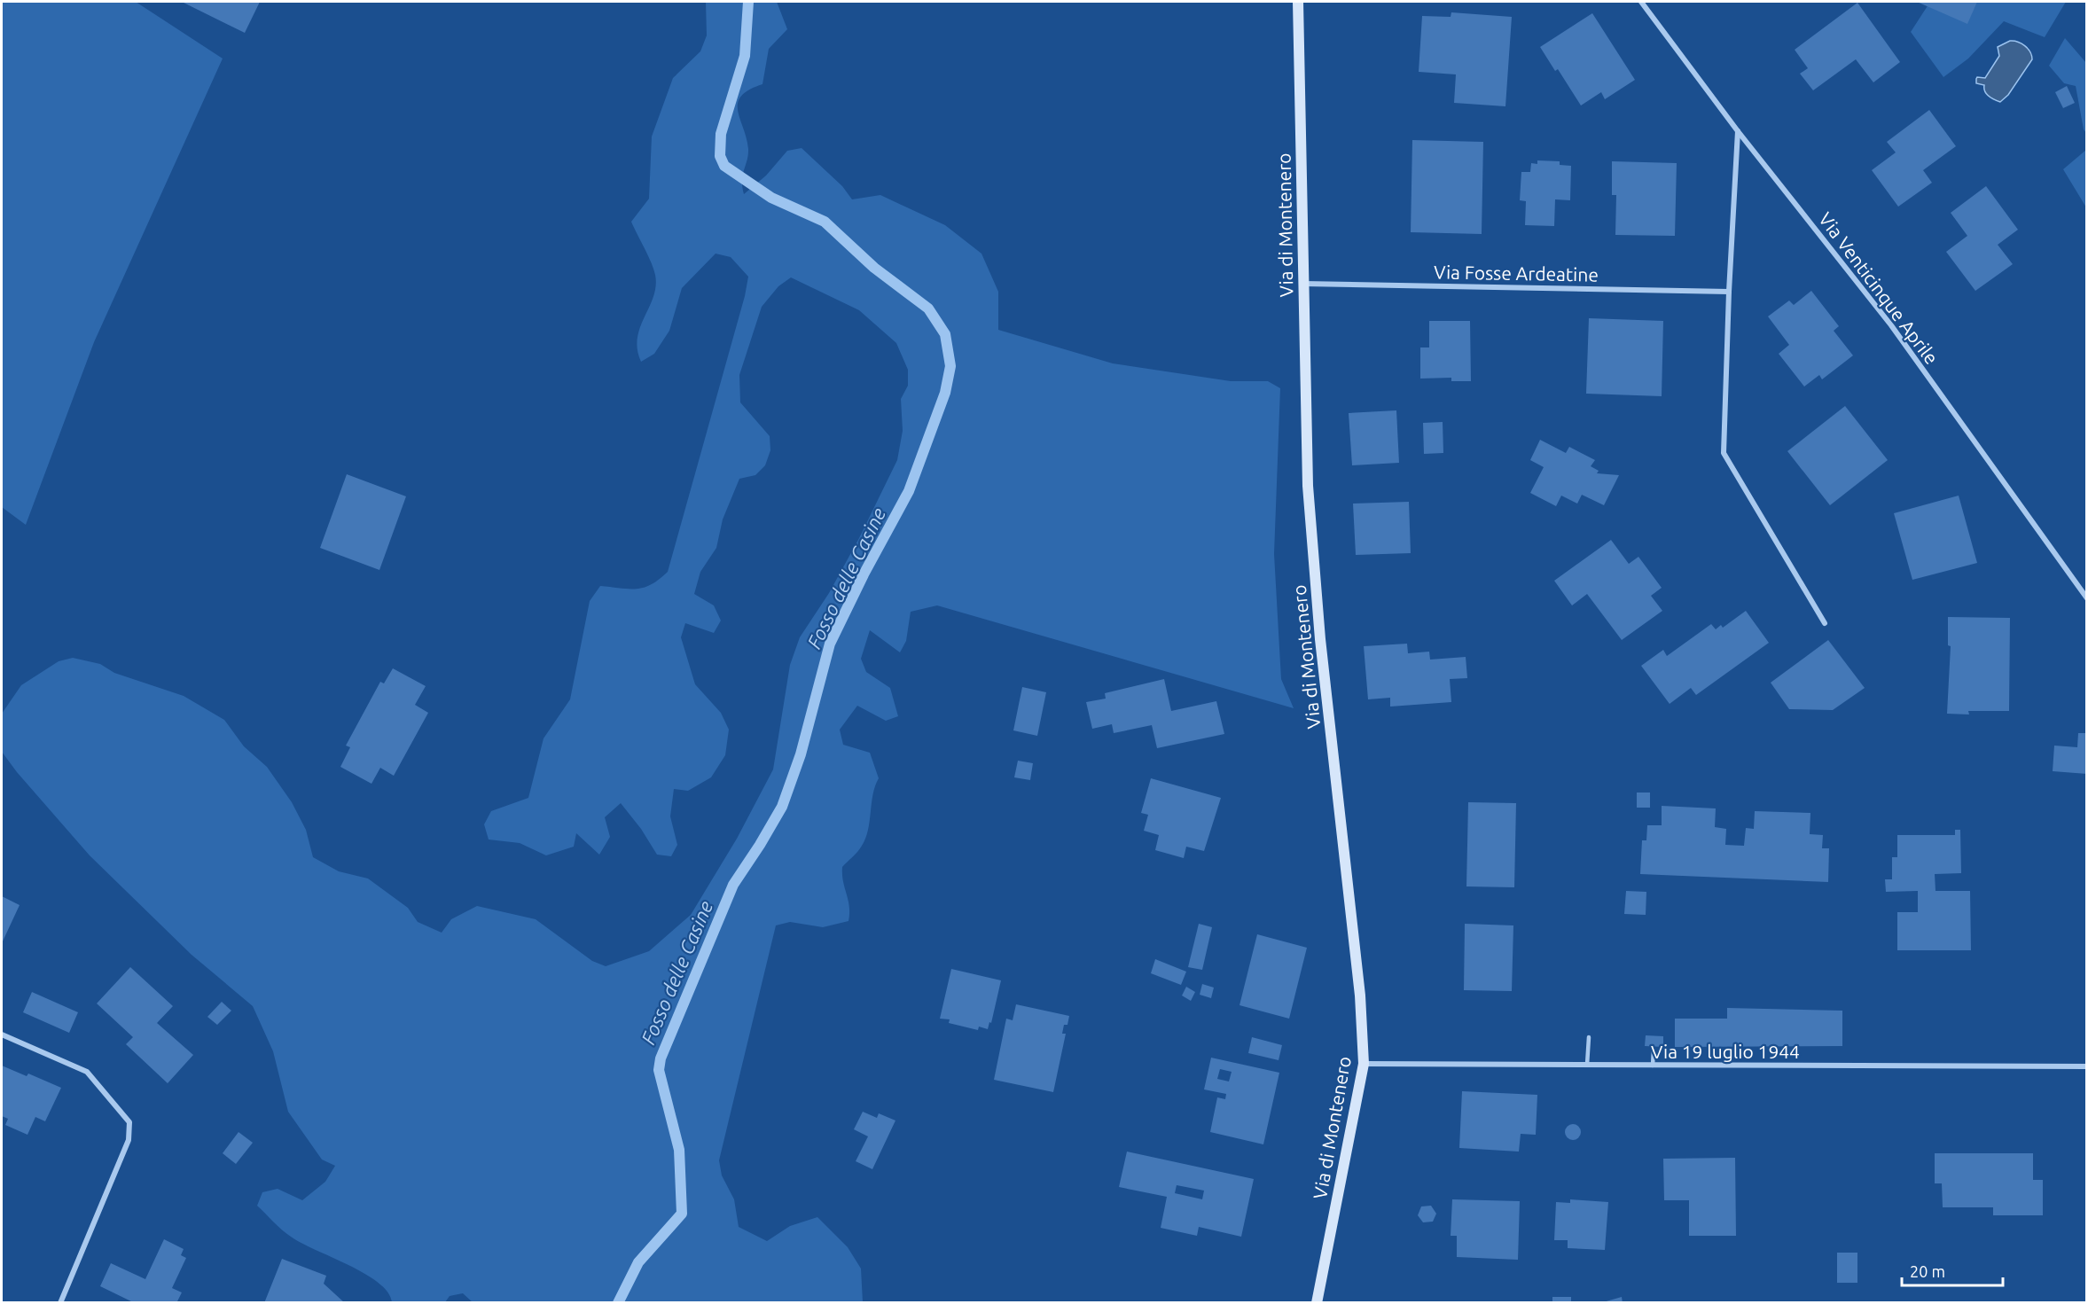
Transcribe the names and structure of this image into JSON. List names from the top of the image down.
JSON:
{
  "streets": {
    "street": [
      "Via di Montenero",
      "Via Fosse Ardeatine",
      "Via Venticinque Aprile",
      "Via 19 luglio 1944"
    ]
  },
  "crossings": [
    ["Via di Montenero", "Via Fosse Ardeatine"],
    ["Via di Montenero", "Via 19 luglio 1944"]
  ],
  "water": ["Fosso delle Casine"],
  "scale_bar": "20 m"
}
